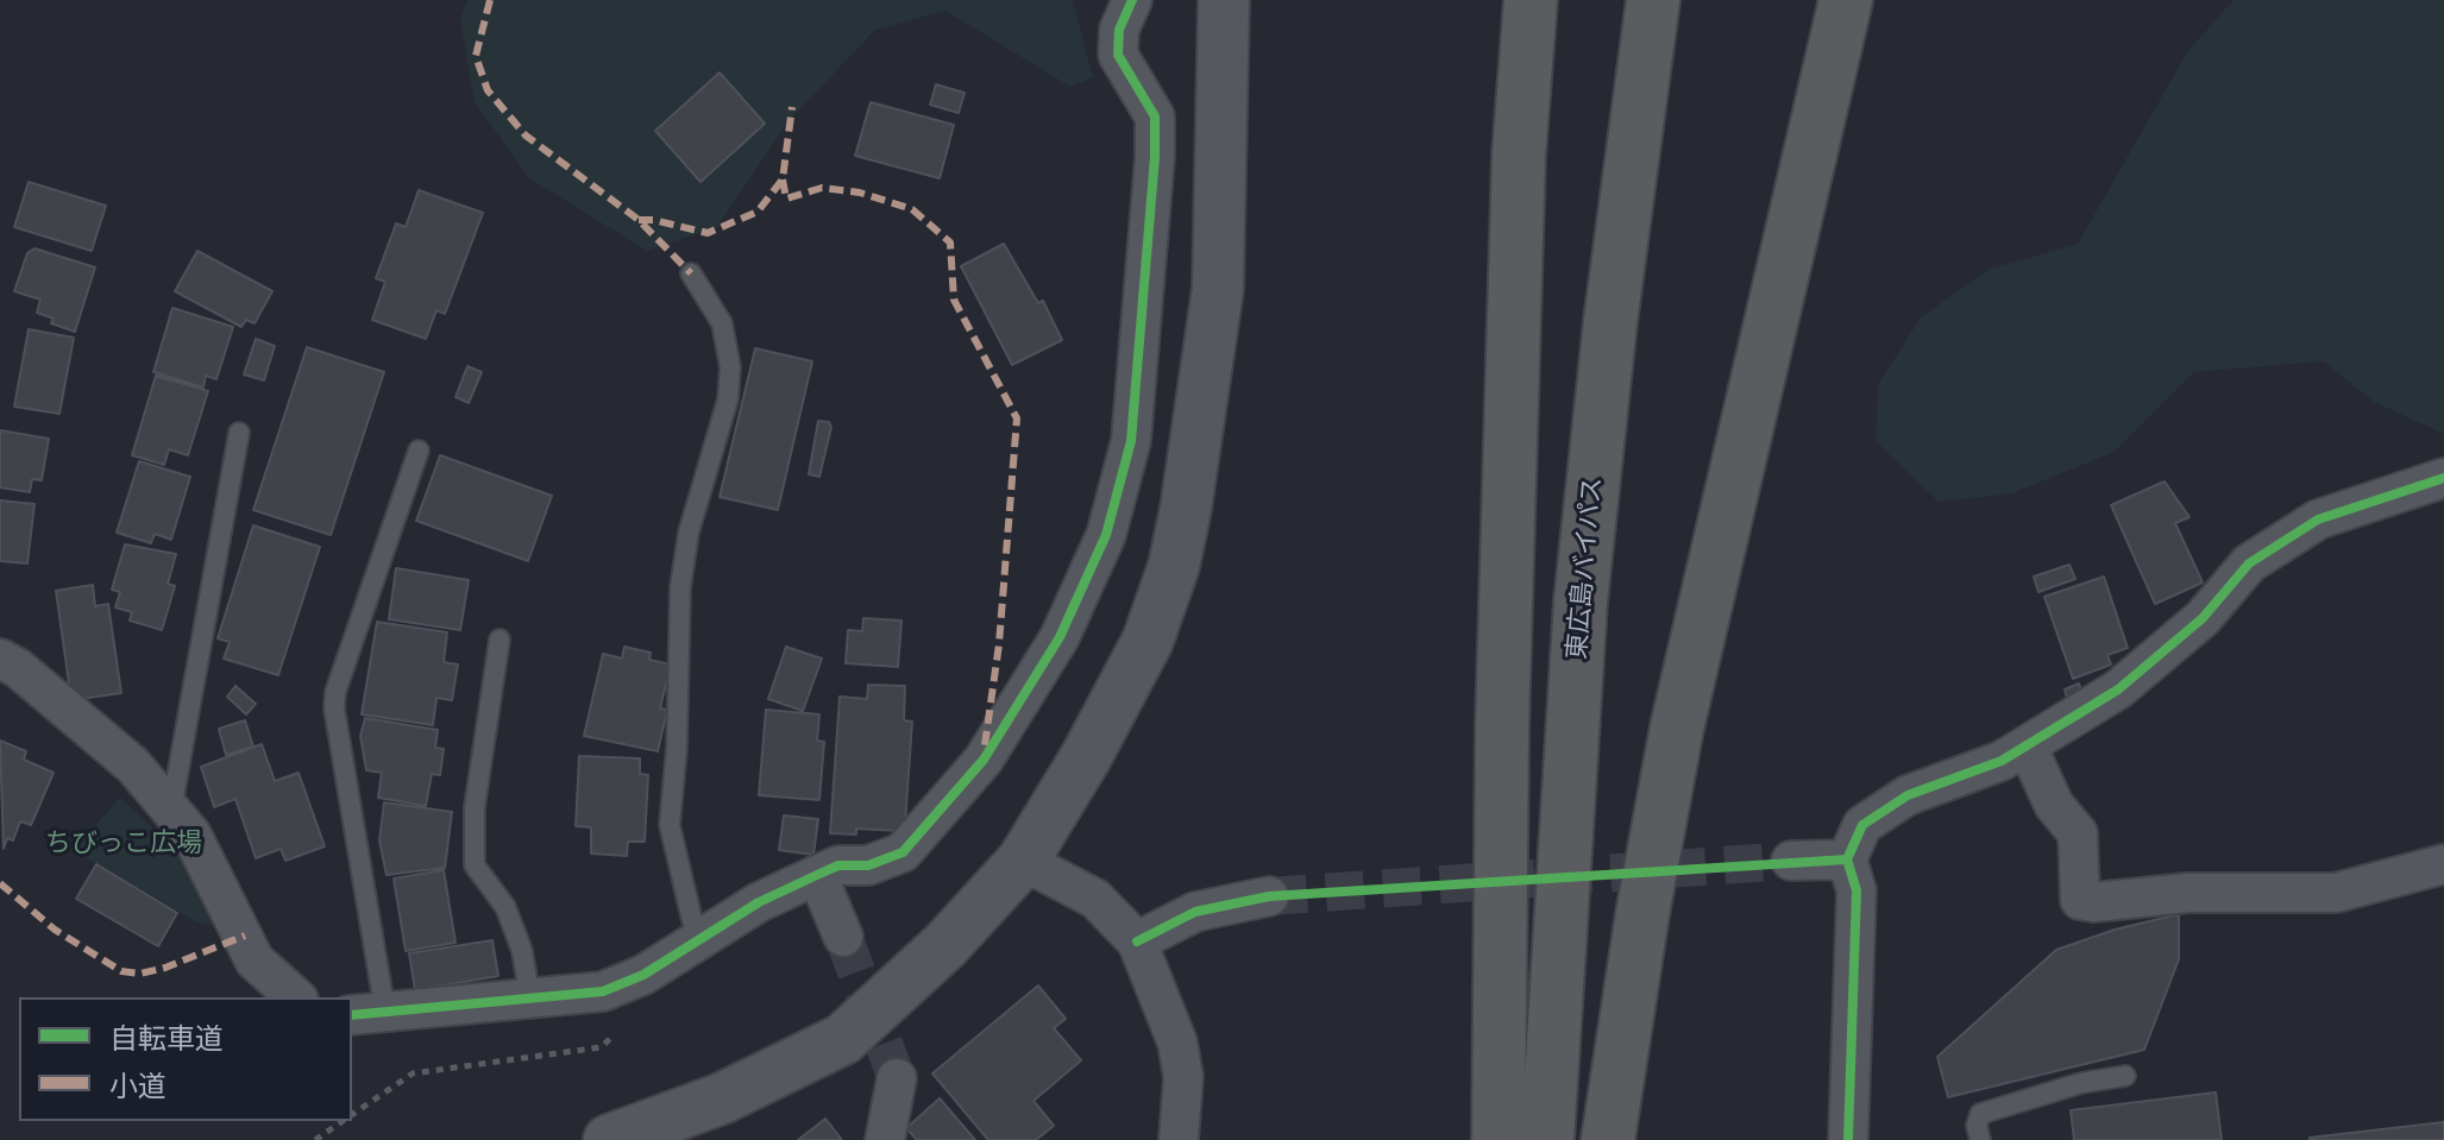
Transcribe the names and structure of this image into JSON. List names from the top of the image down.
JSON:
{
  "streets": {
    "highway": ["東広島バイパス"]
  },
  "parks": ["ちびっこ広場"],
  "legend": ["自転車道", "小道"]
}
